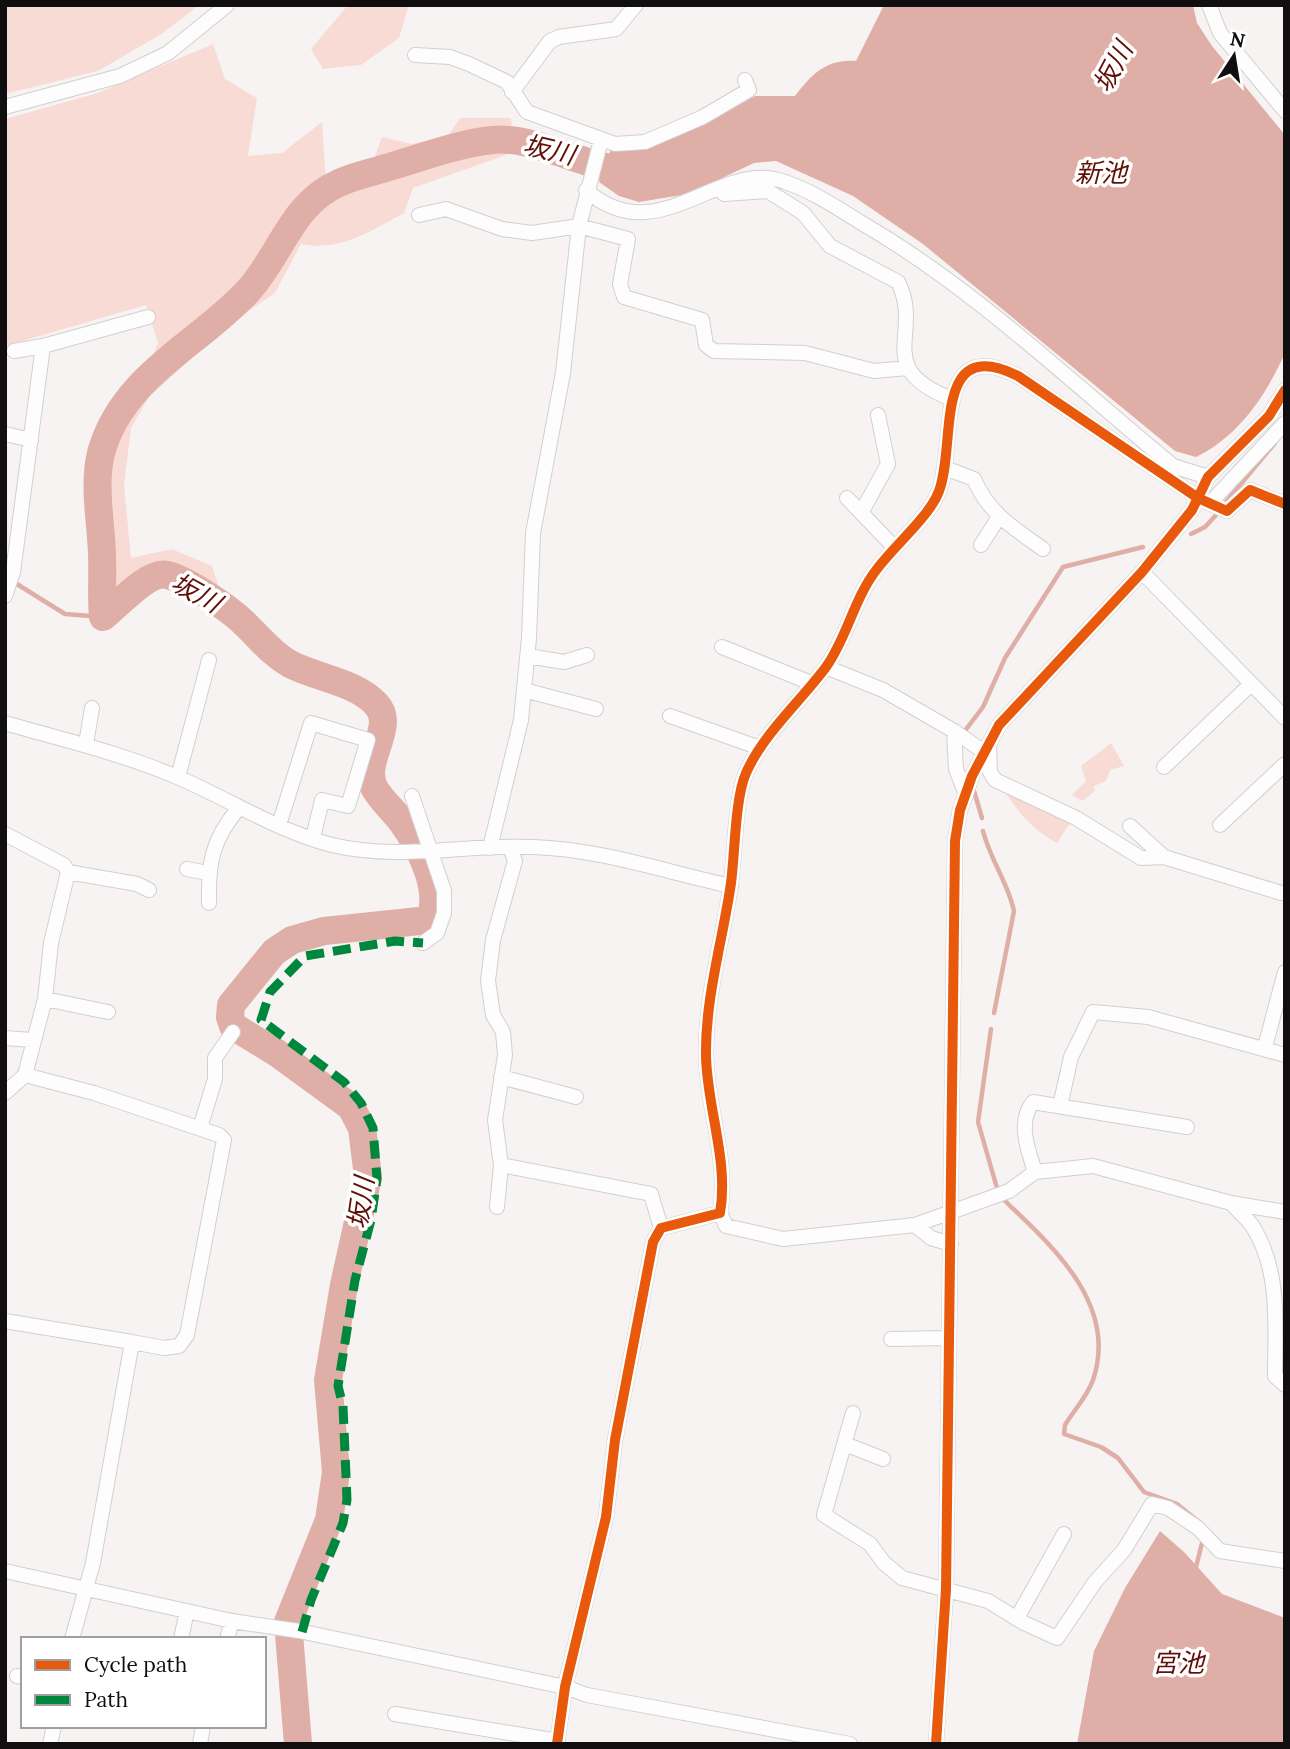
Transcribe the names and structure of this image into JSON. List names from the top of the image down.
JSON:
{
  "water": ["坂川", "新池", "宮池"],
  "legend": ["Cycle path", "Path"],
  "north": "top"
}
